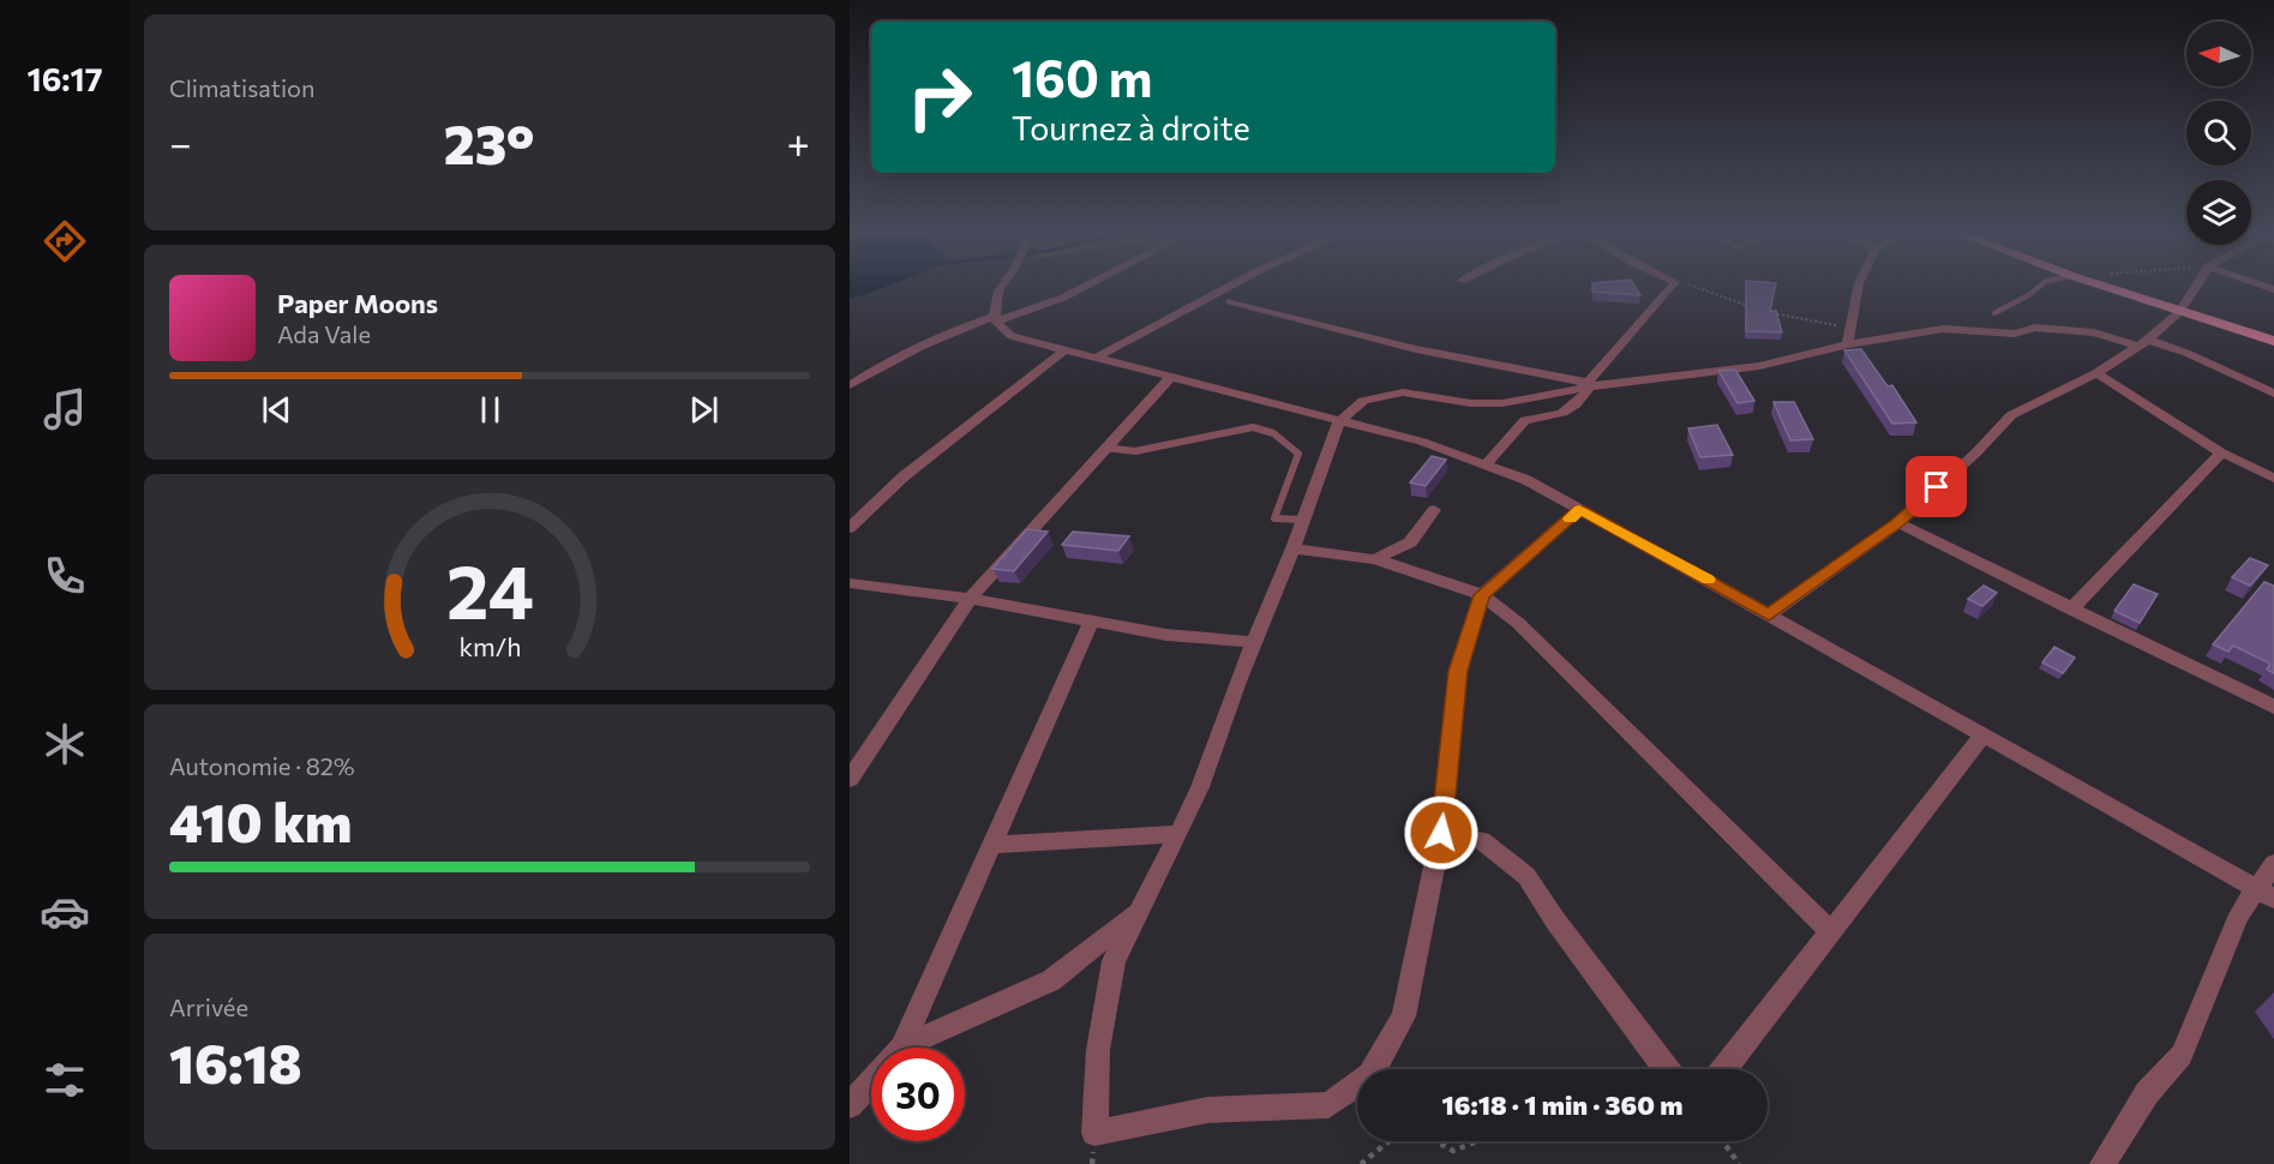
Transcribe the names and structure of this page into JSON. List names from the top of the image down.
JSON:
{
  "north": "left",
  "page": {
    "tabs": "16:17",
    "tile": [
      "Climatisation",
      ["Autonomie · 82%", "410 km"],
      ["Arrivée", "16:18"]
    ],
    "turn": ["160 m", "Tournez à droite"],
    "heat": ["−", "23°", "+"],
    "song": ["Paper Moons", "Ada Vale"],
    "limit": "30",
    "trip": "16:18 · 1 min · 360 m",
    "gauge": ["24", "km/h"]
  }
}
